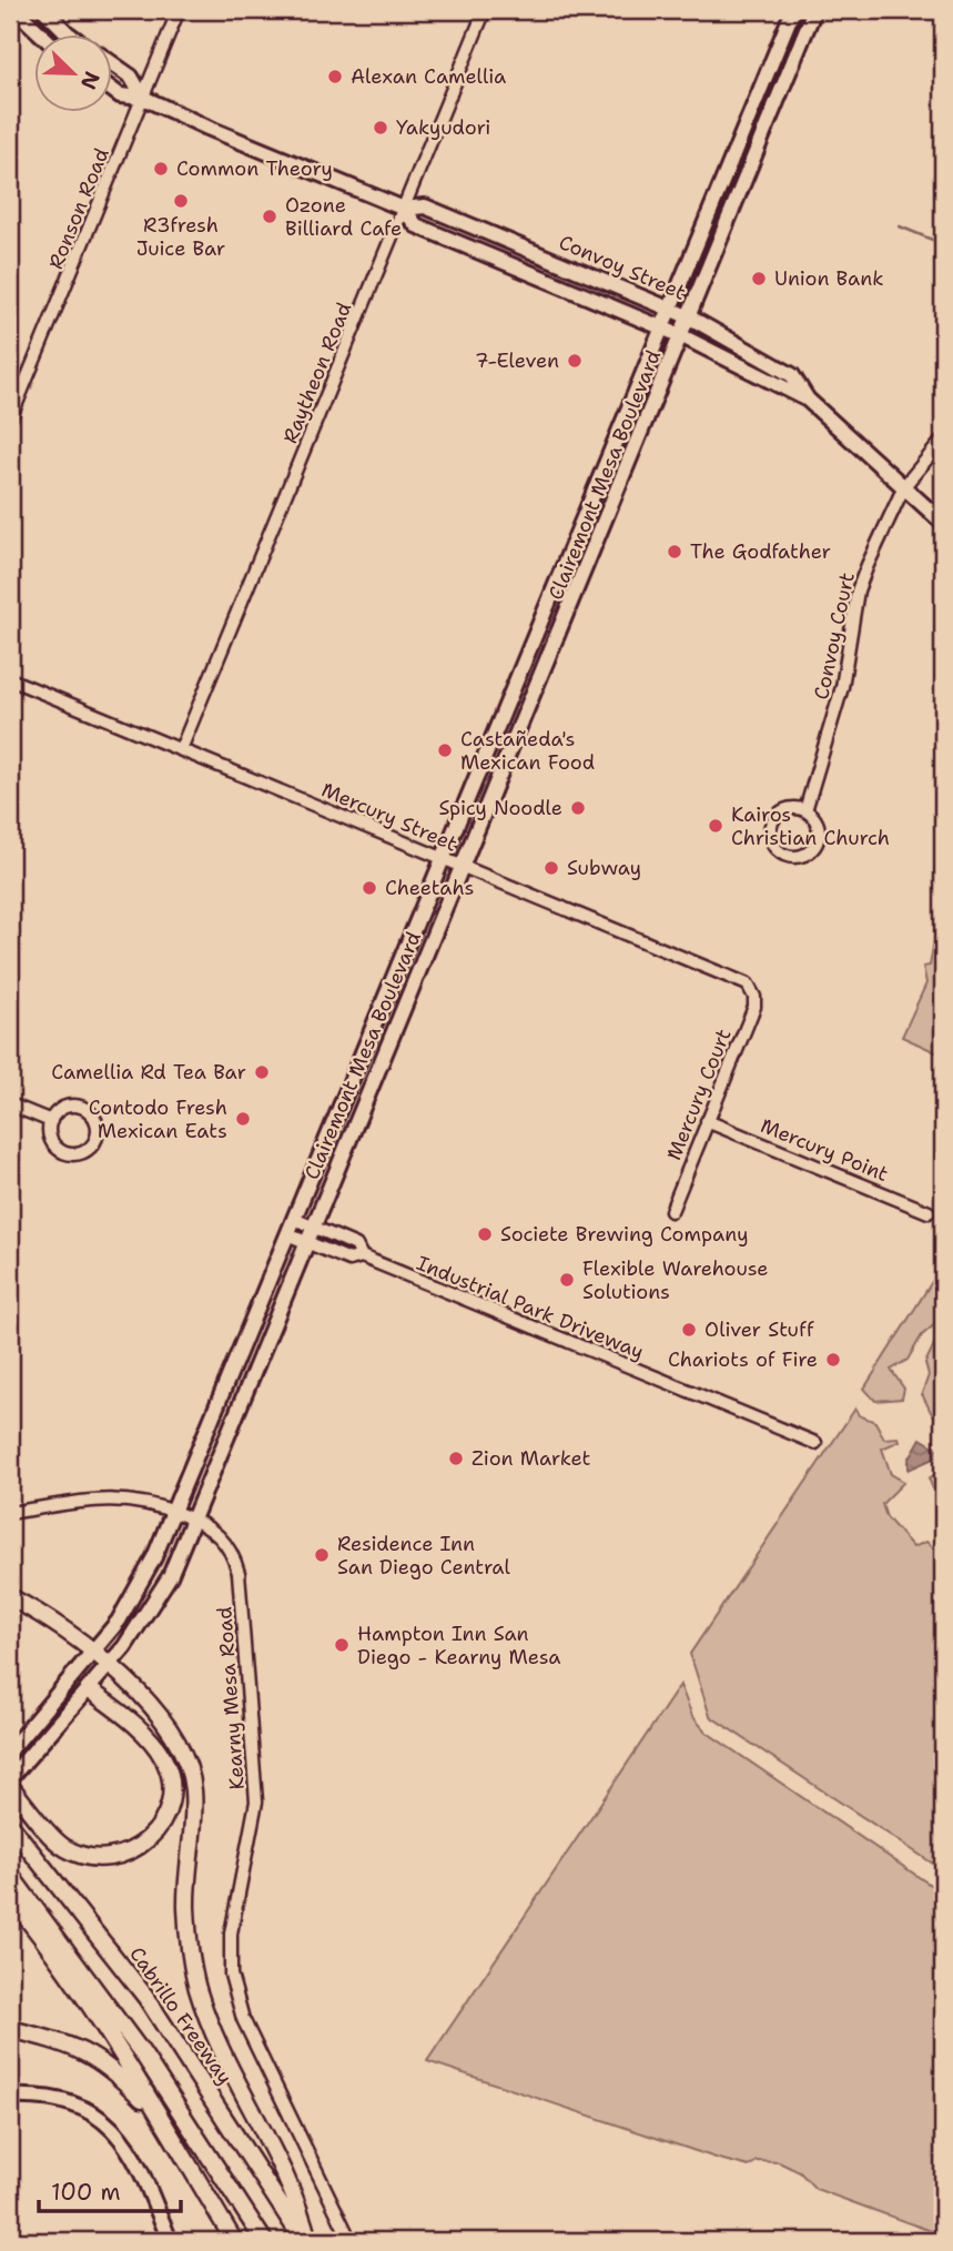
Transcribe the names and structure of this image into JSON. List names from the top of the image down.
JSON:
{
  "streets": {
    "highway": ["Cabrillo Freeway"],
    "main road": ["Convoy Street", "Clairemont Mesa Boulevard"],
    "street": [
      "Ronson Road",
      "Raytheon Road",
      "Convoy Court",
      "Mercury Street",
      "Mercury Court",
      "Mercury Point",
      "Industrial Park Driveway",
      "Kearny Mesa Road"
    ]
  },
  "crossings": [
    ["Ronson Road", "Convoy Street"],
    ["Convoy Street", "Raytheon Road"],
    ["Convoy Street", "Clairemont Mesa Boulevard"],
    ["Convoy Street", "Convoy Court"],
    ["Raytheon Road", "Mercury Street"],
    ["Clairemont Mesa Boulevard", "Mercury Street"],
    ["Clairemont Mesa Boulevard", "Industrial Park Driveway"],
    ["Clairemont Mesa Boulevard", "Kearny Mesa Road"],
    ["Mercury Street", "Mercury Court"],
    ["Mercury Court", "Mercury Point"]
  ],
  "places": [
    "Alexan Camellia",
    "Yakyudori",
    "Common Theory",
    "R3fresh Juice Bar",
    "Ozone Billiard Cafe",
    "Union Bank",
    "7-Eleven",
    "The Godfather",
    "Castañeda's Mexican Food",
    "Spicy Noodle",
    "Kairos Christian Church",
    "Subway",
    "Cheetahs",
    "Camellia Rd Tea Bar",
    "Contodo Fresh Mexican Eats",
    "Societe Brewing Company",
    "Flexible Warehouse Solutions",
    "Oliver Stuff",
    "Chariots of Fire",
    "Zion Market",
    "Residence Inn San Diego Central",
    "Hampton Inn San Diego - Kearny Mesa"
  ],
  "scale_bar": "100 m",
  "north": "bottom right"
}
